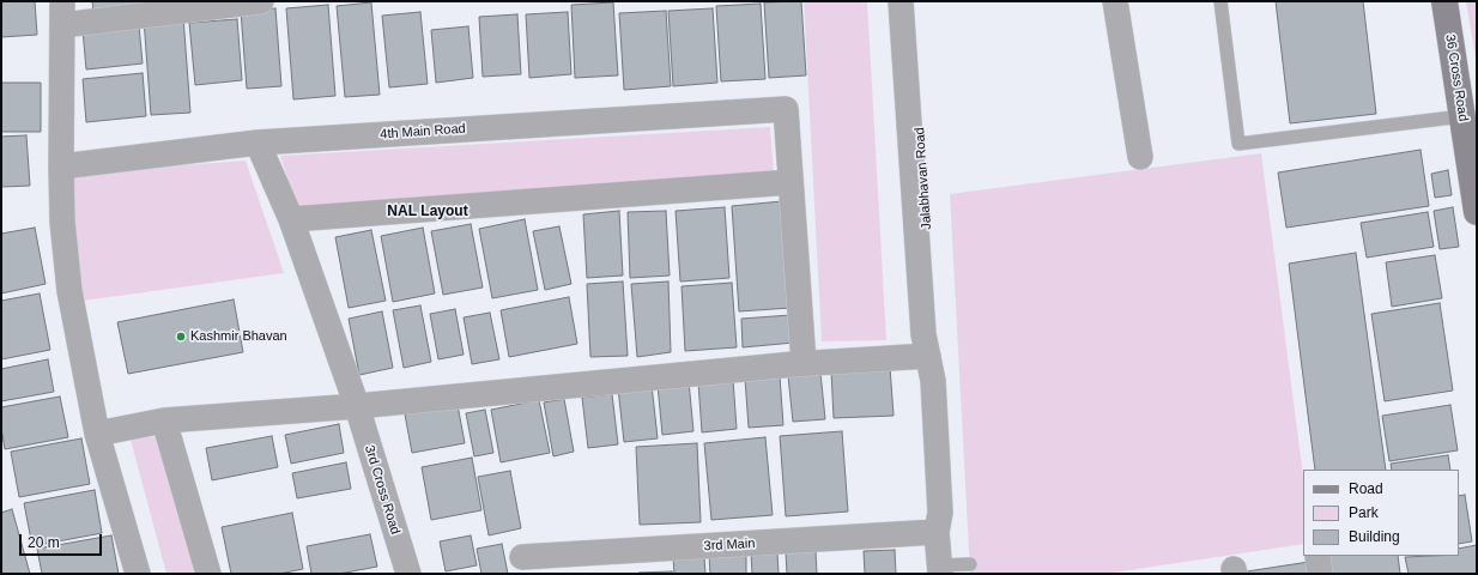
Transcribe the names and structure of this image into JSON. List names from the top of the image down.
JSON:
{
  "streets": {
    "street": [
      "36 Cross Road",
      "4th Main Road",
      "Jalabhavan Road",
      "3rd Cross Road",
      "3rd Main"
    ]
  },
  "crossings": [
    ["4th Main Road", "3rd Cross Road"],
    ["Jalabhavan Road", "3rd Main"]
  ],
  "districts": ["NAL Layout"],
  "places": ["Kashmir Bhavan"],
  "legend": ["Road", "Park", "Building"],
  "scale_bar": "20 m"
}
